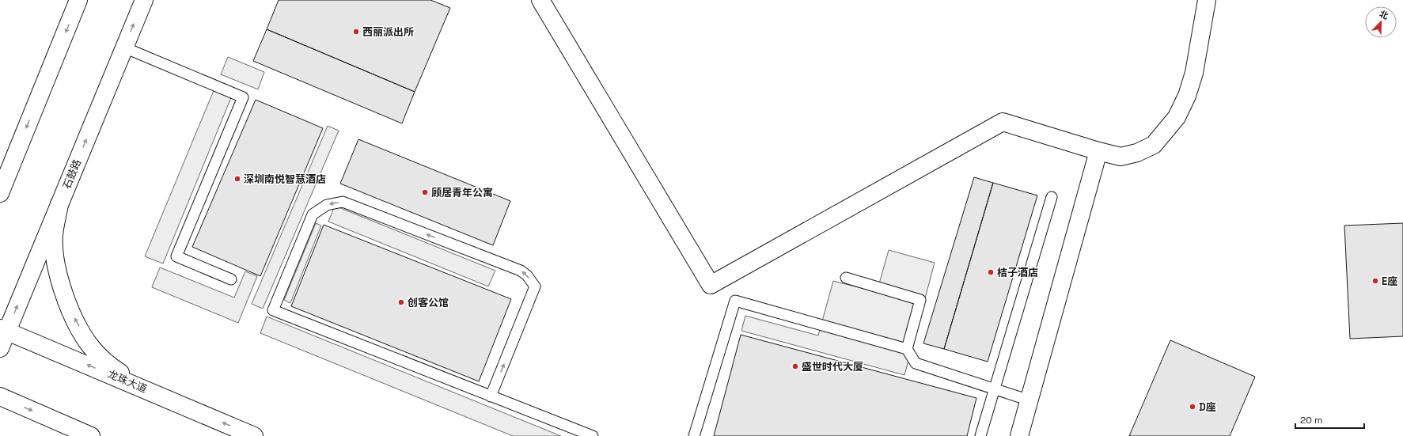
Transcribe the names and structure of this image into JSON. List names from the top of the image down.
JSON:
{
  "streets": {
    "street": ["石鼓路", "龙珠大道"]
  },
  "crossings": [
    ["石鼓路", "龙珠大道"]
  ],
  "places": [
    "西丽派出所",
    "深圳南悦智慧酒店",
    "顾居青年公寓",
    "桔子酒店",
    "E座",
    "创客公馆",
    "盛世时代大厦",
    "D座"
  ],
  "scale_bar": "20 m",
  "north": "top right"
}
